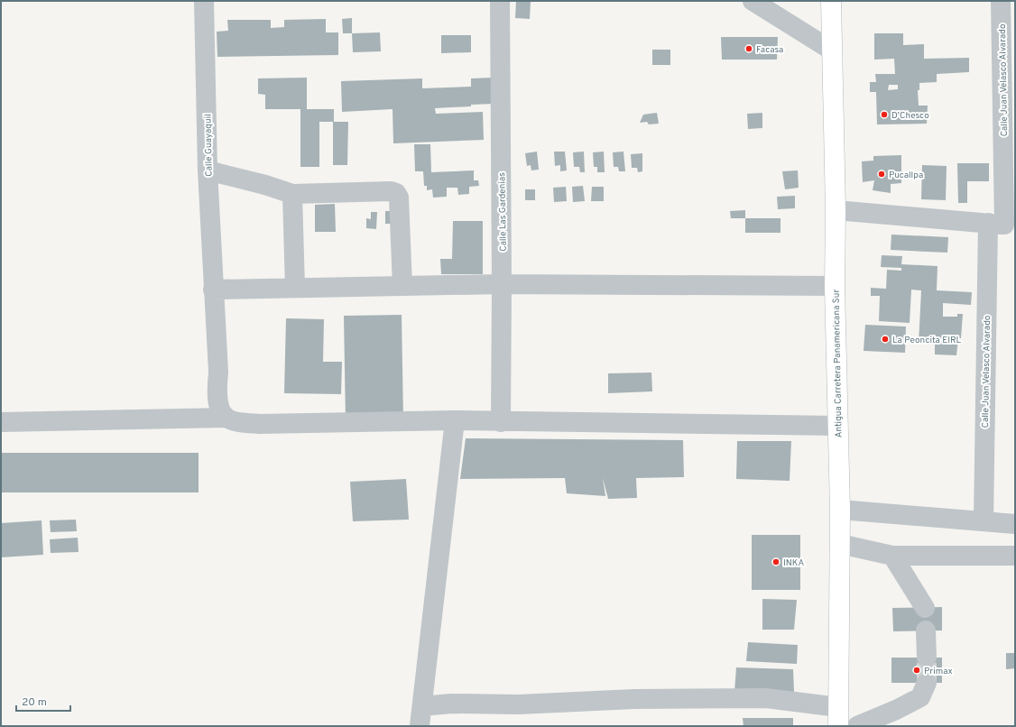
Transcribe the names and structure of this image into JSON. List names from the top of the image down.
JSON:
{
  "streets": {
    "highway": ["Antigua Carretera Panamericana Sur"],
    "street": ["Calle Juan Velasco Alvarado", "Calle Guayaquil", "Calle Las Gardenias"]
  },
  "places": [
    "Facasa",
    "D'Chesco",
    "Pucallpa",
    "La Peoncita EIRL",
    "INKA",
    "Primax"
  ],
  "scale_bar": "20 m"
}
